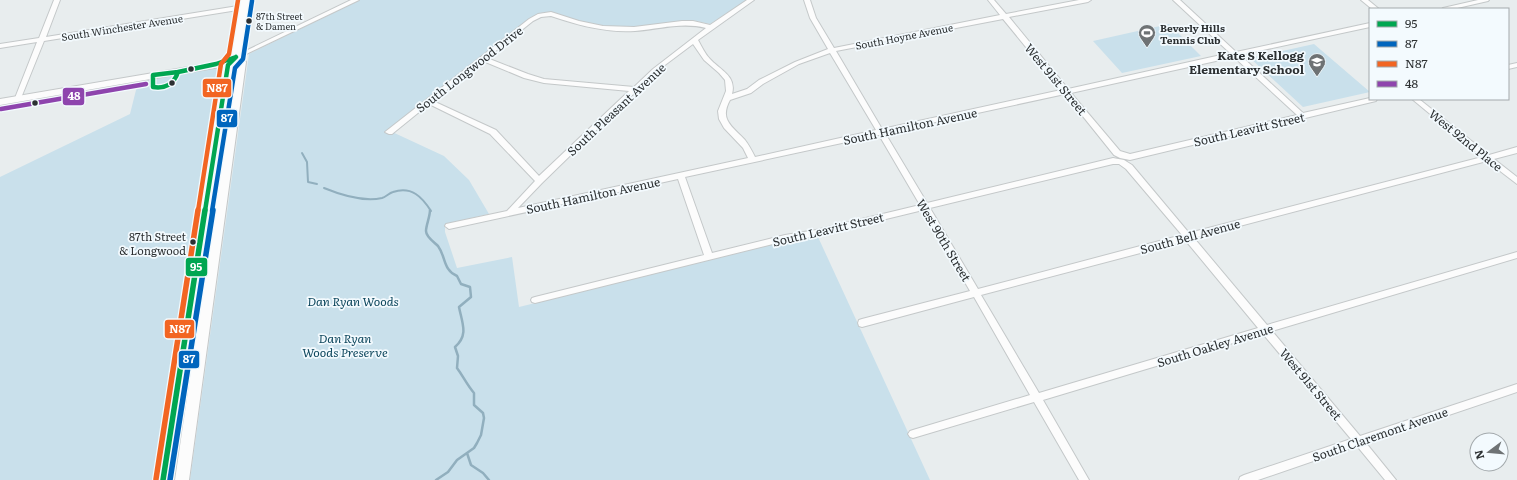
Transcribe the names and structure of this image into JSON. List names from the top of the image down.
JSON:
{
  "streets": {
    "street": [
      "South Winchester Avenue",
      "South Hoyne Avenue",
      "South Longwood Drive",
      "West 91st Street",
      "South Pleasant Avenue",
      "South Hamilton Avenue",
      "South Leavitt Street",
      "West 92nd Place",
      "South Bell Avenue",
      "West 90th Street",
      "South Oakley Avenue",
      "South Claremont Avenue"
    ]
  },
  "crossings": [
    ["South Hoyne Avenue", "West 91st Street"],
    ["South Hoyne Avenue", "West 90th Street"],
    ["South Longwood Drive", "South Pleasant Avenue"],
    ["West 91st Street", "South Hamilton Avenue"],
    ["West 91st Street", "South Leavitt Street"],
    ["West 91st Street", "South Bell Avenue"],
    ["West 91st Street", "South Oakley Avenue"],
    ["West 91st Street", "South Claremont Avenue"],
    ["South Pleasant Avenue", "South Hamilton Avenue"],
    ["South Hamilton Avenue", "West 90th Street"],
    ["South Leavitt Street", "West 90th Street"],
    ["West 92nd Place", "South Bell Avenue"],
    ["South Bell Avenue", "West 90th Street"],
    ["West 90th Street", "South Oakley Avenue"]
  ],
  "parks": ["Dan Ryan Woods", "Dan Ryan Woods Preserve"],
  "places": {
    "other": ["87th Street & Damen", "87th Street & Longwood"],
    "sports": ["Beverly Hills Tennis Club"],
    "school or university": ["Kate S Kellogg Elementary School"]
  },
  "lines": [
    "transit line N87",
    "transit line 87",
    "transit line 95",
    "transit line 48"
  ],
  "legend": [
    "95",
    "87",
    "N87",
    "48"
  ],
  "north": "left"
}
